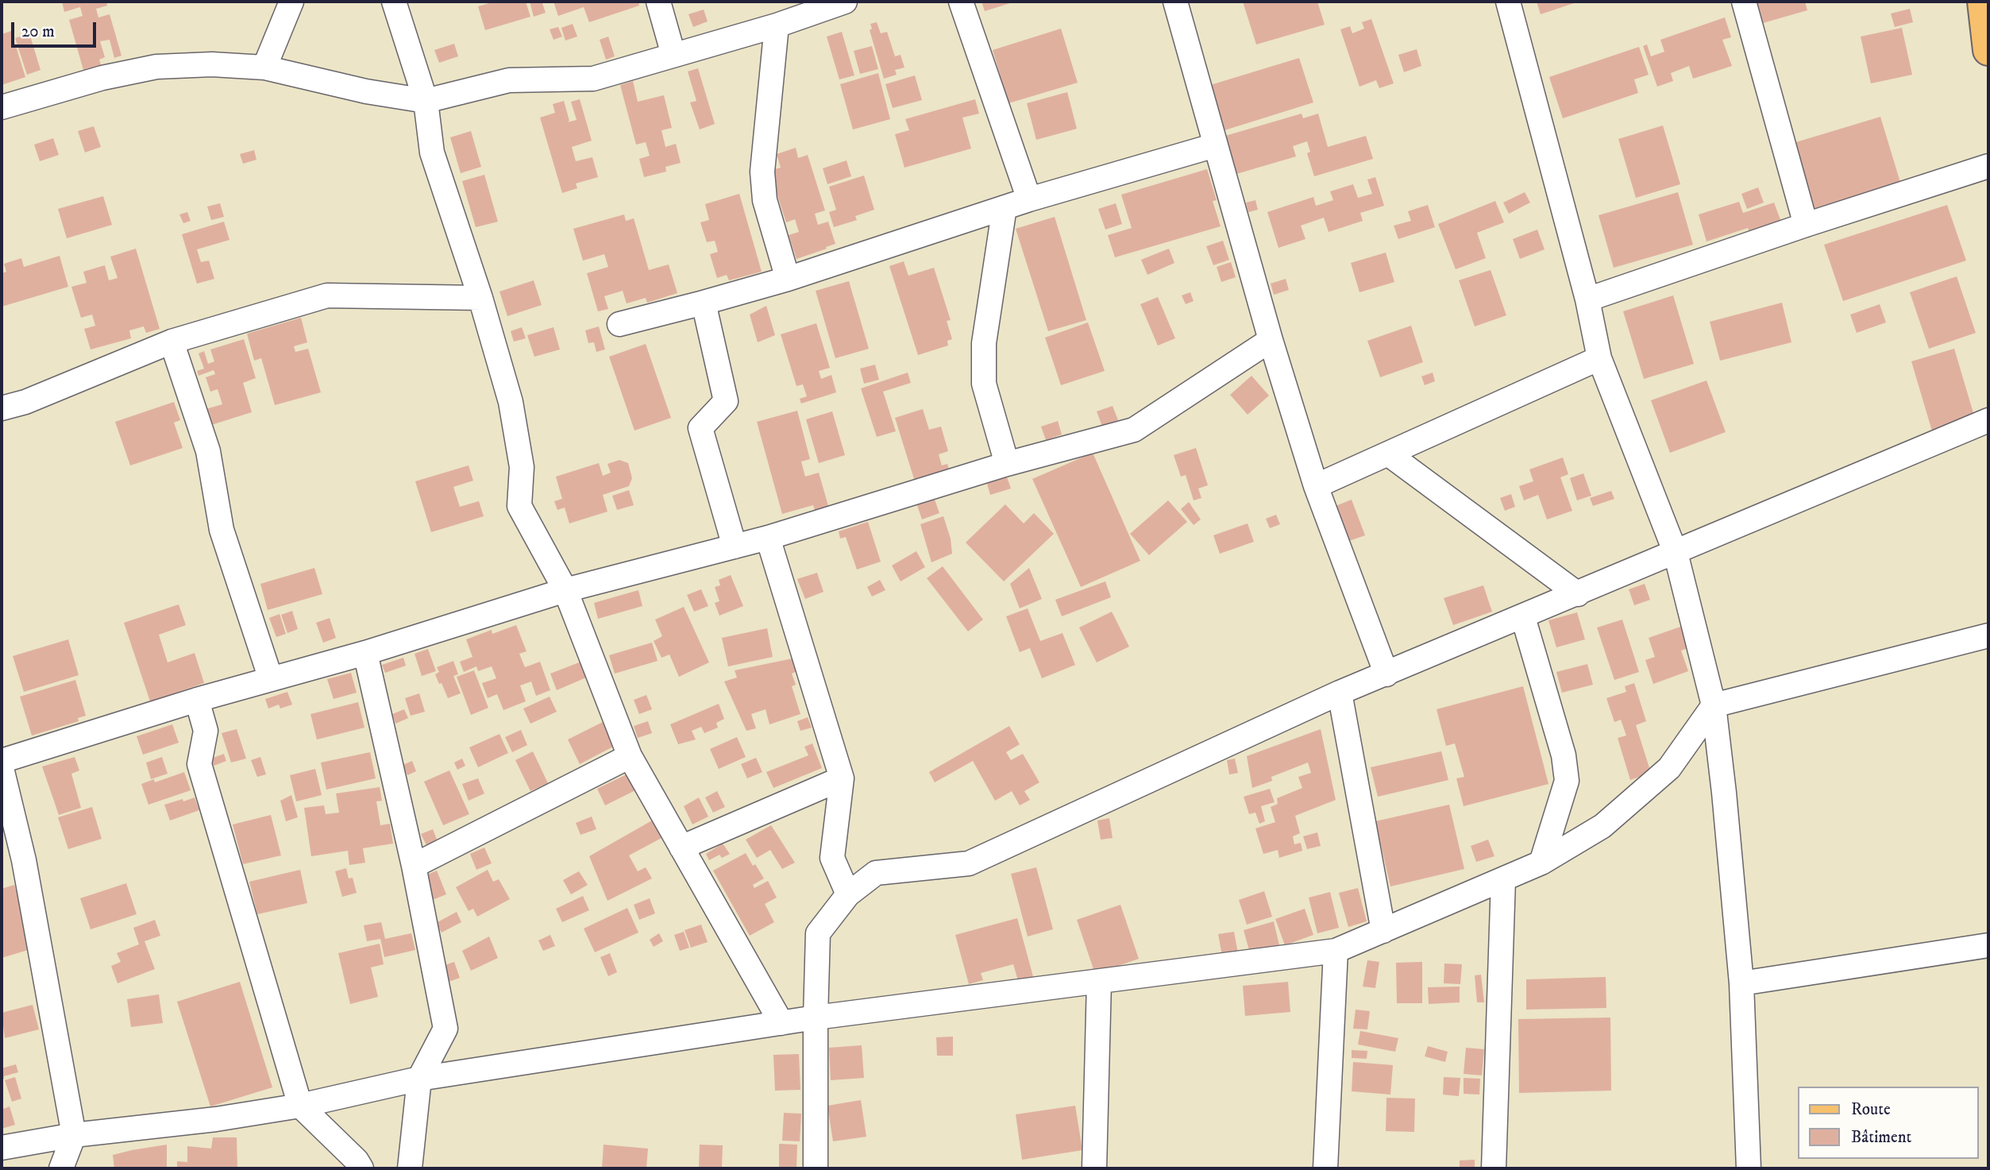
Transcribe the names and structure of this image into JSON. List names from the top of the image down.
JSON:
{
  "legend": ["Route", "Bâtiment"],
  "scale_bar": "20 m"
}
